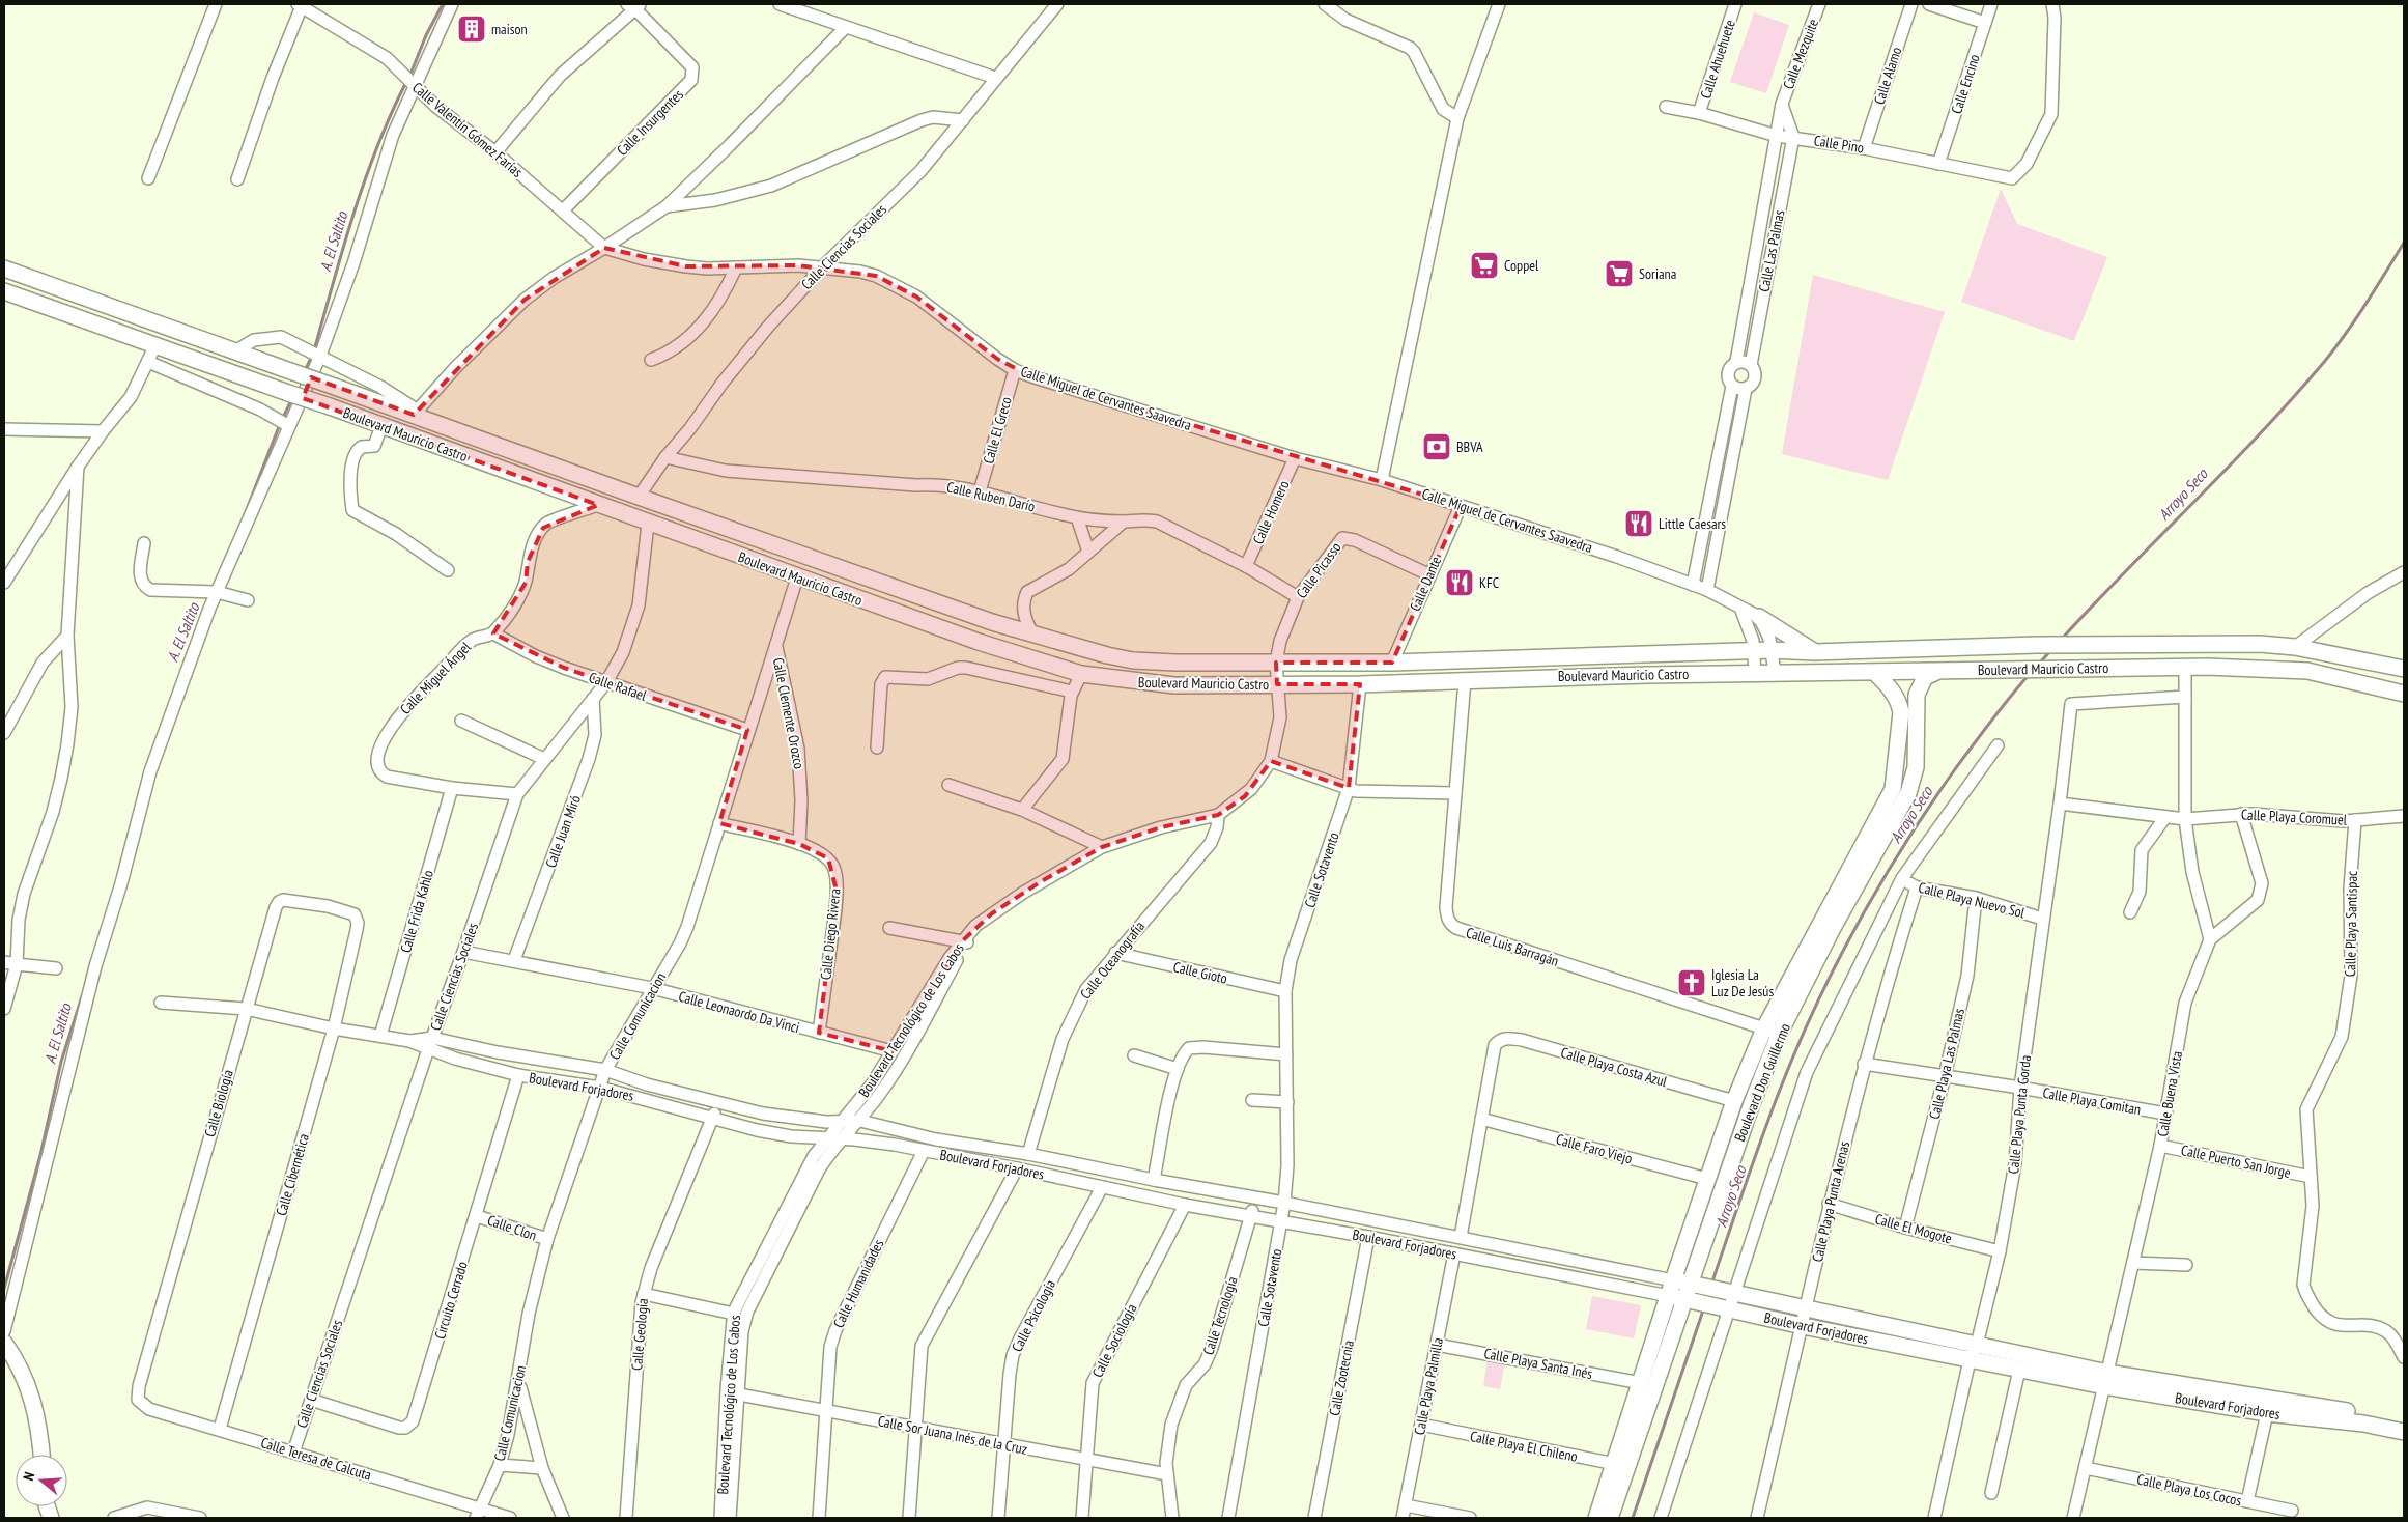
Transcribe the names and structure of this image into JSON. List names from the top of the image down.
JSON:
{
  "streets": {
    "main road": ["Boulevard Mauricio Castro", "Boulevard Don Guillermo", "Boulevard Forjadores"],
    "street": [
      "Calle Mezquite",
      "Calle Ahuehuete",
      "Calle Alamo",
      "Calle Encino",
      "Calle Insurgentes",
      "Calle Valentín Gómez Farías",
      "Calle Pino",
      "Calle Ciencias Sociales",
      "Calle Las Palmas",
      "Calle Miguel de Cervantes Saavedra",
      "Calle El Greco",
      "Calle Ruben Darío",
      "Calle Homero",
      "Calle Picasso",
      "Calle Dante",
      "Calle Miguel Ángel",
      "Calle Rafael",
      "Calle Clemente Orozco",
      "Calle Playa Coromuel",
      "Calle Juan Miró",
      "Calle Sotavento",
      "Calle Playa Nuevo Sol",
      "Calle Frida Kahlo",
      "Calle Playa Santispac",
      "Calle Diego Rivera",
      "Calle Luis Barragán",
      "Calle Oceanografía",
      "Calle Gioto",
      "Calle Leonaordo Da Vinci",
      "Calle Comunicacion",
      "Boulevard Tecnológico de Los Cabos",
      "Calle Playa Las Palmas",
      "Calle Playa Costa Azul",
      "Calle Buena Vista",
      "Calle Playa Comitan",
      "Calle Biología",
      "Calle Playa Punta Gorda",
      "Calle Faro Viejo",
      "Calle Puerto San Jorge",
      "Calle Cibernética",
      "Calle Playa Punta Arenas",
      "Calle Clon",
      "Calle El Mogote",
      "Calle Humanidades",
      "Circuito Cerrado",
      "Calle Psicología",
      "Calle Tecnología",
      "Calle Geología",
      "Calle Sociología",
      "Calle Playa Santa Inés",
      "Calle Zootecnia",
      "Calle Playa Palmilla",
      "Calle Sor Juana Inés de la Cruz",
      "Calle Playa El Chileno",
      "Calle Teresa de Calcuta",
      "Calle Playa Los Cocos"
    ]
  },
  "crossings": [
    ["Calle Mezquite", "Calle Pino"],
    ["Calle Mezquite", "Calle Las Palmas"],
    ["Calle Ahuehuete", "Calle Pino"],
    ["Calle Alamo", "Calle Pino"],
    ["Calle Encino", "Calle Pino"],
    ["Calle Insurgentes", "Calle Valentín Gómez Farías"],
    ["Calle Valentín Gómez Farías", "Calle Miguel de Cervantes Saavedra"],
    ["Calle Pino", "Calle Las Palmas"],
    ["Calle Ciencias Sociales", "Calle Miguel de Cervantes Saavedra"],
    ["Calle Ciencias Sociales", "Boulevard Mauricio Castro"],
    ["Calle Ciencias Sociales", "Calle Ruben Darío"],
    ["Calle Ciencias Sociales", "Calle Miguel Ángel"],
    ["Calle Ciencias Sociales", "Calle Rafael"],
    ["Calle Ciencias Sociales", "Calle Juan Miró"],
    ["Calle Ciencias Sociales", "Calle Leonaordo Da Vinci"],
    ["Calle Ciencias Sociales", "Boulevard Forjadores"],
    ["Calle Ciencias Sociales", "Circuito Cerrado"],
    ["Calle Ciencias Sociales", "Calle Teresa de Calcuta"],
    ["Calle Miguel de Cervantes Saavedra", "Calle El Greco"],
    ["Calle Miguel de Cervantes Saavedra", "Calle Homero"],
    ["Calle Miguel de Cervantes Saavedra", "Calle Dante"],
    ["Calle El Greco", "Calle Ruben Darío"],
    ["Boulevard Mauricio Castro", "Calle Picasso"],
    ["Boulevard Mauricio Castro", "Calle Dante"],
    ["Boulevard Mauricio Castro", "Calle Sotavento"],
    ["Boulevard Mauricio Castro", "Calle Luis Barragán"],
    ["Boulevard Mauricio Castro", "Calle Comunicacion"],
    ["Boulevard Mauricio Castro", "Boulevard Tecnológico de Los Cabos"],
    ["Boulevard Mauricio Castro", "Boulevard Don Guillermo"],
    ["Calle Ruben Darío", "Calle Homero"],
    ["Calle Ruben Darío", "Calle Picasso"],
    ["Calle Picasso", "Calle Dante"],
    ["Calle Picasso", "Boulevard Tecnológico de Los Cabos"],
    ["Calle Miguel Ángel", "Calle Rafael"],
    ["Calle Miguel Ángel", "Calle Frida Kahlo"],
    ["Calle Rafael", "Calle Comunicacion"],
    ["Calle Clemente Orozco", "Calle Diego Rivera"],
    ["Calle Clemente Orozco", "Calle Comunicacion"],
    ["Calle Playa Coromuel", "Calle Playa Santispac"],
    ["Calle Playa Coromuel", "Calle Playa Punta Gorda"],
    ["Calle Juan Miró", "Calle Leonaordo Da Vinci"],
    ["Calle Sotavento", "Calle Gioto"],
    ["Calle Sotavento", "Boulevard Forjadores"],
    ["Calle Playa Nuevo Sol", "Calle Playa Las Palmas"],
    ["Calle Playa Nuevo Sol", "Calle Playa Punta Gorda"],
    ["Calle Playa Nuevo Sol", "Calle Playa Punta Arenas"],
    ["Calle Frida Kahlo", "Boulevard Forjadores"],
    ["Calle Playa Santispac", "Calle Puerto San Jorge"],
    ["Calle Diego Rivera", "Calle Leonaordo Da Vinci"],
    ["Calle Diego Rivera", "Calle Comunicacion"],
    ["Calle Luis Barragán", "Boulevard Don Guillermo"],
    ["Calle Oceanografía", "Calle Gioto"],
    ["Calle Oceanografía", "Boulevard Tecnológico de Los Cabos"],
    ["Calle Oceanografía", "Boulevard Forjadores"],
    ["Calle Leonaordo Da Vinci", "Calle Comunicacion"],
    ["Calle Leonaordo Da Vinci", "Boulevard Tecnológico de Los Cabos"],
    ["Calle Comunicacion", "Boulevard Forjadores"],
    ["Calle Comunicacion", "Calle Clon"],
    ["Calle Comunicacion", "Calle Teresa de Calcuta"],
    ["Boulevard Tecnológico de Los Cabos", "Boulevard Forjadores"],
    ["Boulevard Tecnológico de Los Cabos", "Calle Sor Juana Inés de la Cruz"],
    ["Calle Playa Las Palmas", "Calle Playa Comitan"],
    ["Calle Playa Las Palmas", "Calle El Mogote"],
    ["Calle Playa Costa Azul", "Boulevard Don Guillermo"],
    ["Calle Playa Costa Azul", "Calle Faro Viejo"],
    ["Boulevard Don Guillermo", "Boulevard Forjadores"],
    ["Boulevard Don Guillermo", "Calle Faro Viejo"],
    ["Boulevard Don Guillermo", "Calle Playa Santa Inés"],
    ["Boulevard Don Guillermo", "Calle Playa El Chileno"],
    ["Boulevard Forjadores", "Calle Buena Vista"],
    ["Boulevard Forjadores", "Calle Biología"],
    ["Boulevard Forjadores", "Calle Playa Punta Gorda"],
    ["Boulevard Forjadores", "Calle Cibernética"],
    ["Boulevard Forjadores", "Calle Playa Punta Arenas"],
    ["Boulevard Forjadores", "Calle Humanidades"],
    ["Boulevard Forjadores", "Circuito Cerrado"],
    ["Boulevard Forjadores", "Calle Psicología"],
    ["Boulevard Forjadores", "Calle Tecnología"],
    ["Boulevard Forjadores", "Calle Geología"],
    ["Boulevard Forjadores", "Calle Sociología"],
    ["Boulevard Forjadores", "Calle Zootecnia"],
    ["Boulevard Forjadores", "Calle Playa Palmilla"],
    ["Calle Buena Vista", "Calle Playa Comitan"],
    ["Calle Buena Vista", "Calle Puerto San Jorge"],
    ["Calle Buena Vista", "Calle Playa Los Cocos"],
    ["Calle Playa Comitan", "Calle Playa Punta Gorda"],
    ["Calle Playa Comitan", "Calle Playa Punta Arenas"],
    ["Calle Biología", "Calle Cibernética"],
    ["Calle Biología", "Calle Teresa de Calcuta"],
    ["Calle Playa Punta Gorda", "Calle El Mogote"],
    ["Calle Cibernética", "Calle Teresa de Calcuta"],
    ["Calle Playa Punta Arenas", "Calle El Mogote"],
    ["Calle Clon", "Circuito Cerrado"],
    ["Calle Humanidades", "Calle Sor Juana Inés de la Cruz"],
    ["Calle Psicología", "Calle Sor Juana Inés de la Cruz"],
    ["Calle Tecnología", "Calle Sor Juana Inés de la Cruz"],
    ["Calle Sociología", "Calle Sor Juana Inés de la Cruz"],
    ["Calle Playa Santa Inés", "Calle Playa Palmilla"],
    ["Calle Playa Palmilla", "Calle Playa El Chileno"]
  ],
  "water": ["A. El Saltito", "Arroyo Seco"],
  "places": {
    "building": ["maison"],
    "supermarket": ["Coppel", "Soriana"],
    "bank": ["BBVA"],
    "restaurant": ["Little Caesars", "KFC"],
    "church": ["Iglesia La Luz De Jesús"]
  },
  "north": "left"
}
